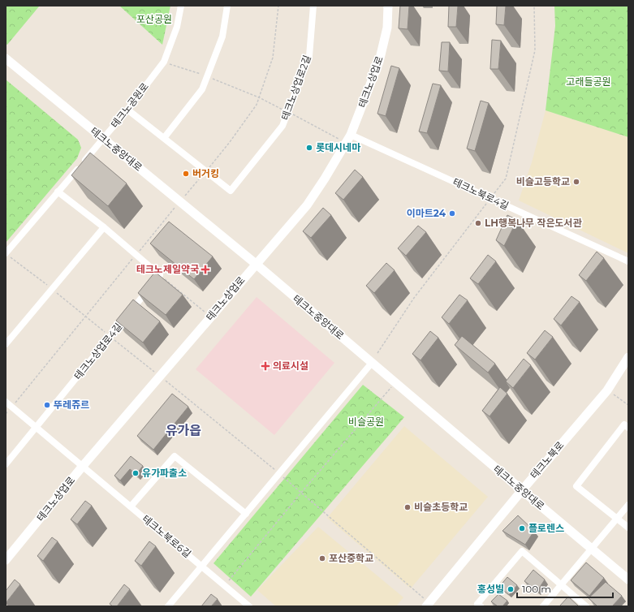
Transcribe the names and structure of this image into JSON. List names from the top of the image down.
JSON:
{
  "streets": {
    "main road": ["테크노상업로", "테크노중앙대로", "테크노북로"],
    "street": [
      "테크노상업로2길",
      "테크노공원로",
      "테크노북로4길",
      "테크노상업로4길",
      "테크노북로6길"
    ]
  },
  "crossings": [
    ["테크노상업로", "테크노중앙대로"],
    ["테크노상업로", "테크노북로4길"],
    ["테크노상업로", "테크노북로6길"],
    ["테크노공원로", "테크노중앙대로"],
    ["테크노중앙대로", "테크노북로"]
  ],
  "districts": ["유가읍"],
  "parks": ["포산공원", "고래들공원", "비슬공원"],
  "places": {
    "other": [
      "롯데시네마",
      "버거킹",
      "비슬고등학교",
      "이마트24",
      "LH행복나무 작은도서관",
      "뚜레쥬르",
      "유가파출소",
      "비슬초등학교",
      "플로렌스",
      "포산중학교",
      "홍성빌"
    ],
    "health": ["테크노제일약국", "의료시설"]
  },
  "scale_bar": "100 m"
}
